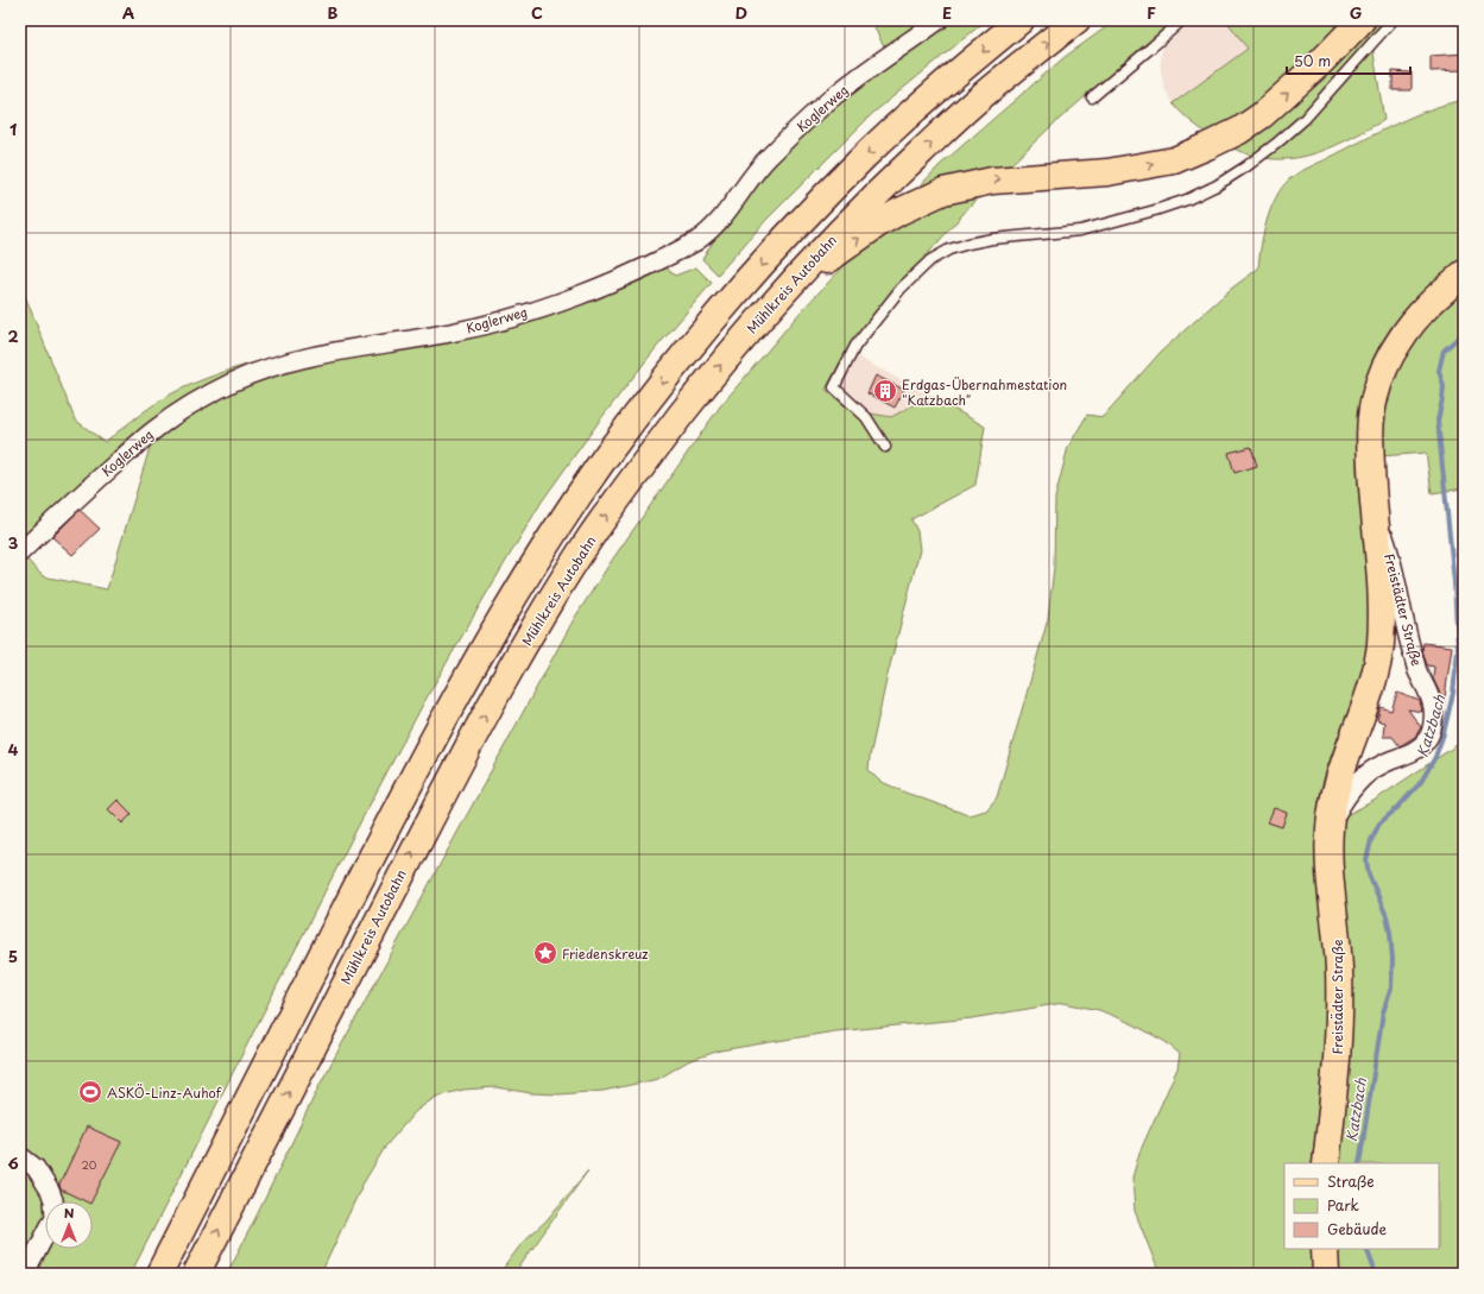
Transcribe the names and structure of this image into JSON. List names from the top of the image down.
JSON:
{
  "streets": {
    "main road": ["Mühlkreis Autobahn", "Freistädter Straße"],
    "street": ["Koglerweg"]
  },
  "water": ["Katzbach"],
  "places": {
    "building": ["Erdgas-Übernahmestation \"Katzbach\""],
    "place": ["Friedenskreuz"],
    "sports": ["ASKÖ-Linz-Auhof"]
  },
  "house_numbers": ["20"],
  "legend": ["Straße", "Park", "Gebäude"],
  "scale_bar": "50 m",
  "north": "top",
  "grid": {
    "columns": [
      "A",
      "B",
      "C",
      "D",
      "E",
      "F",
      "G"
    ],
    "rows": [
      "1",
      "2",
      "3",
      "4",
      "5",
      "6"
    ]
  }
}
